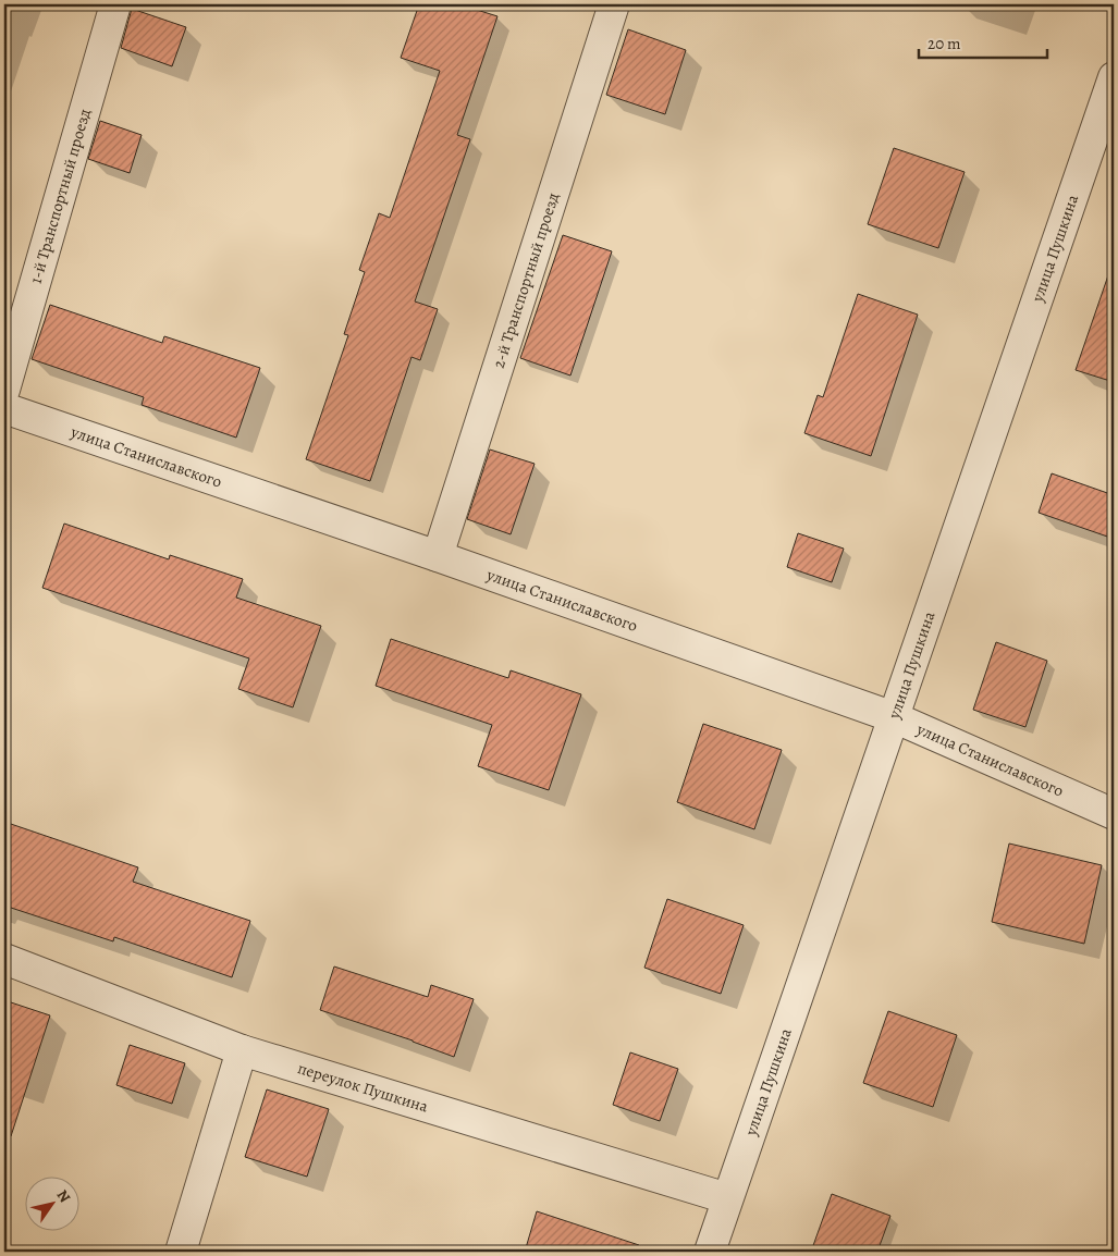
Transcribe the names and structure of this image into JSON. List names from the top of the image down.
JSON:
{
  "streets": {
    "street": [
      "1-й Транспортный проезд",
      "улица Пушкина",
      "2-й Транспортный проезд",
      "улица Станиславского",
      "переулок Пушкина"
    ]
  },
  "crossings": [
    ["улица Пушкина", "улица Станиславского"],
    ["улица Пушкина", "переулок Пушкина"],
    ["2-й Транспортный проезд", "улица Станиславского"]
  ],
  "scale_bar": "20 m",
  "north": "top right"
}
